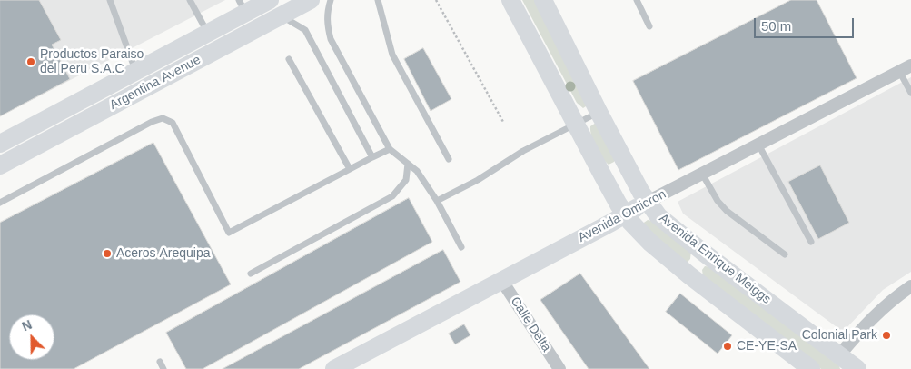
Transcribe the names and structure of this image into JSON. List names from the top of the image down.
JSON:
{
  "streets": {
    "main road": ["Argentina Avenue", "Avenida Omicron", "Avenida Enrique Meiggs"],
    "street": ["Calle Delta"]
  },
  "crossings": [
    ["Avenida Omicron", "Avenida Enrique Meiggs"],
    ["Avenida Omicron", "Calle Delta"]
  ],
  "places": [
    "Productos Paraiso del Peru S.A.C",
    "Aceros Arequipa",
    "Colonial Park",
    "CE-YE-SA"
  ],
  "scale_bar": "50 m",
  "north": "top left"
}
